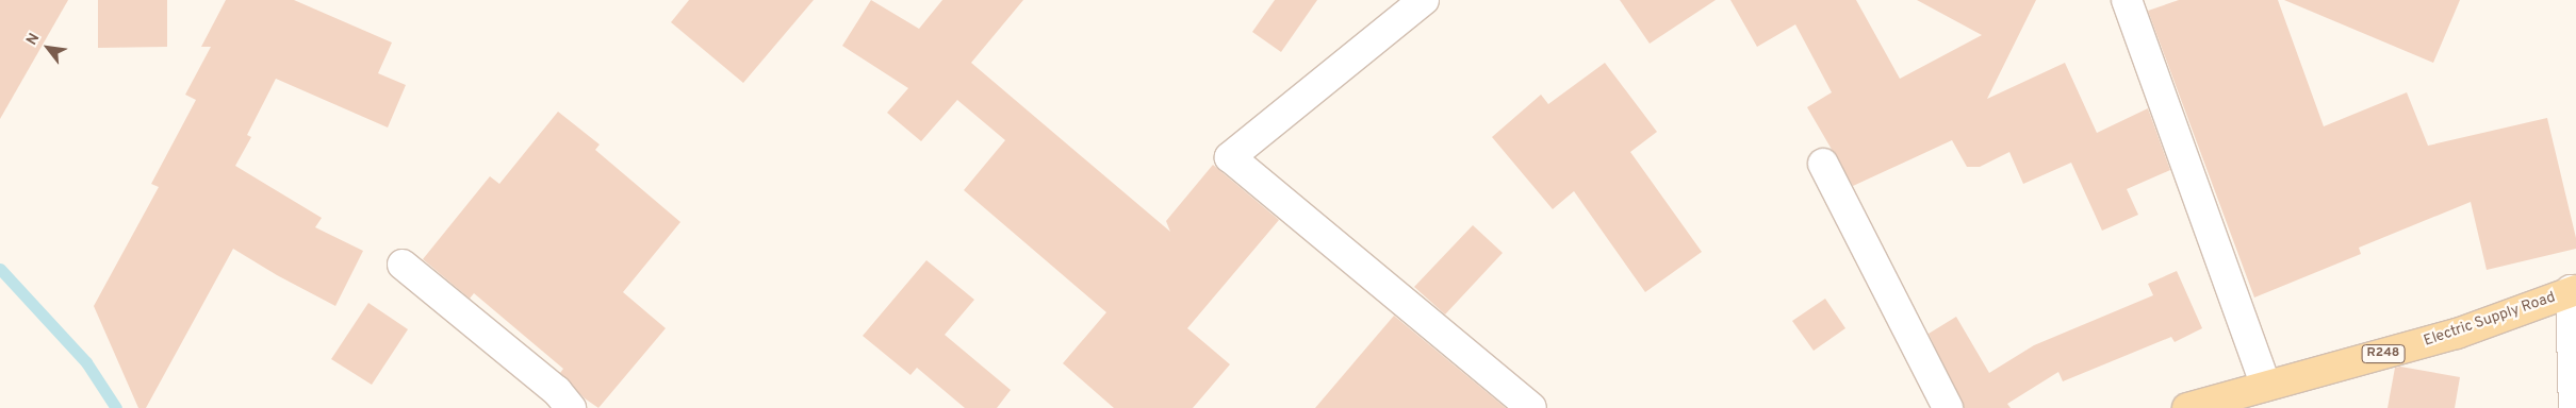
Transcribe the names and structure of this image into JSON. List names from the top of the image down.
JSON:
{
  "streets": {
    "main road": ["Electric Supply Road", "R248"]
  },
  "north": "top left"
}
